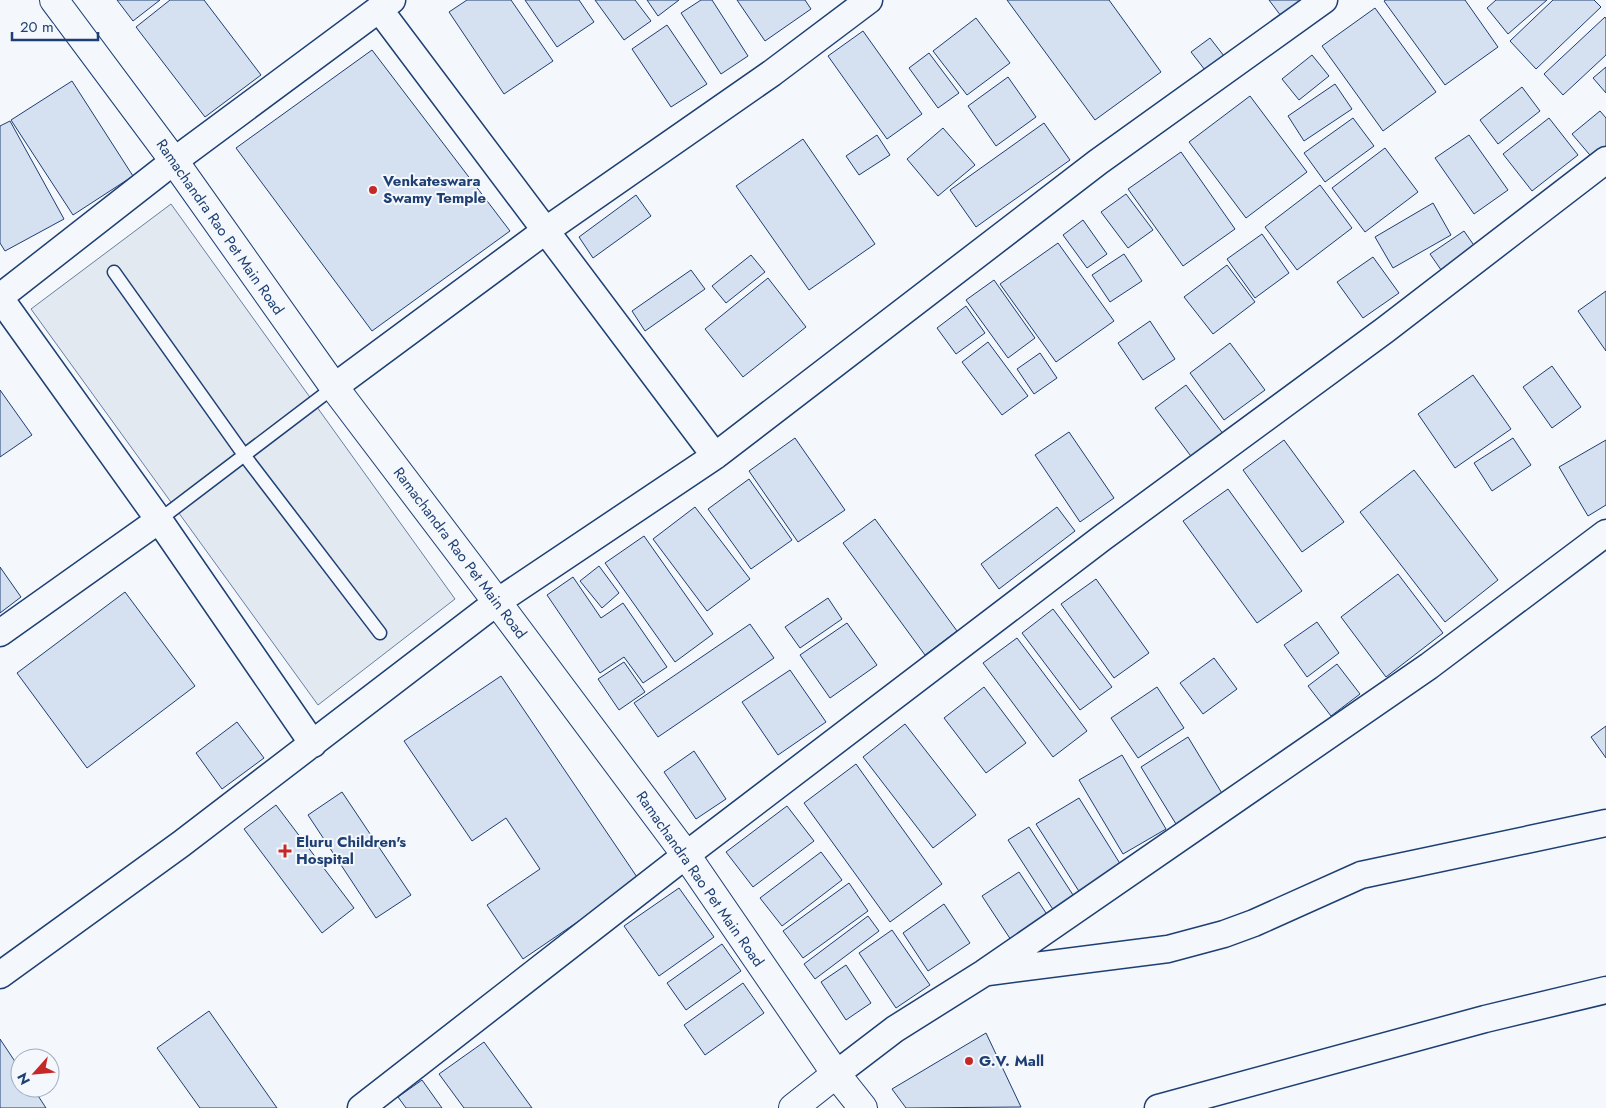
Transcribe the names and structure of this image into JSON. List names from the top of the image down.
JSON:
{
  "streets": {
    "street": ["Ramachandra Rao Pet Main Road"]
  },
  "places": {
    "other": ["Venkateswara Swamy Temple", "G.V. Mall"],
    "health": ["Eluru Children's Hospital"]
  },
  "scale_bar": "20 m",
  "north": "bottom left"
}
